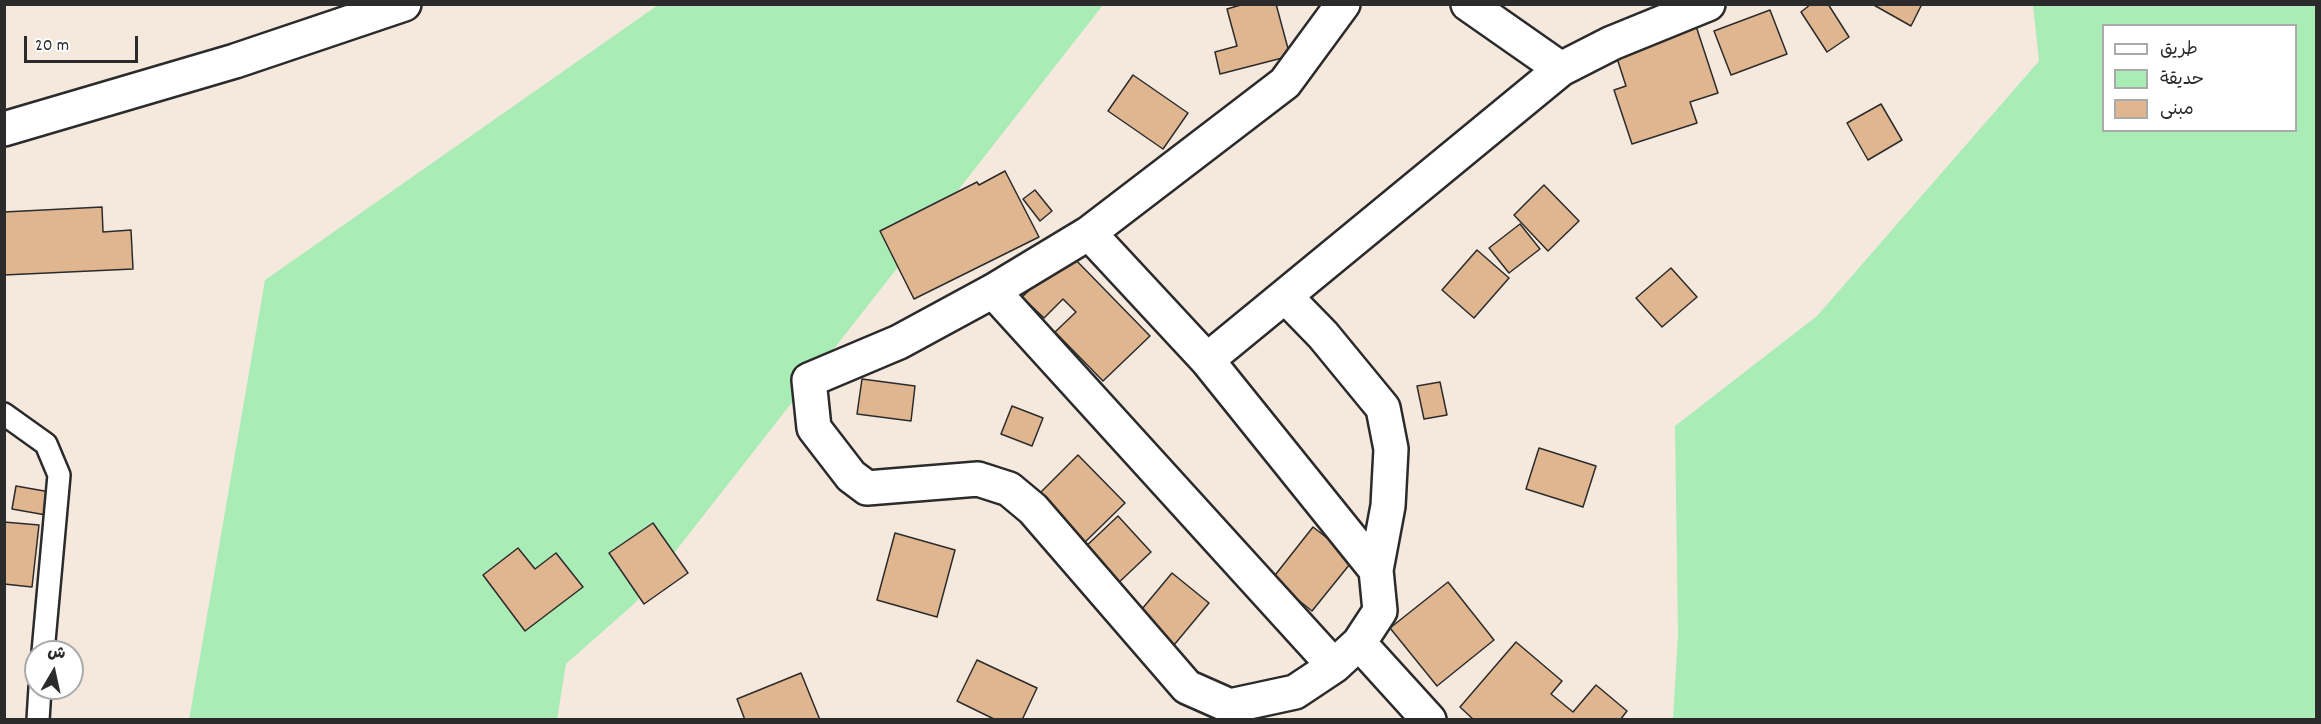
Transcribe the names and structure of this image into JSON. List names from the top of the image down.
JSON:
{
  "legend": ["طريق", "حديقة", "مبنى"],
  "scale_bar": "20 m",
  "north": "top"
}
